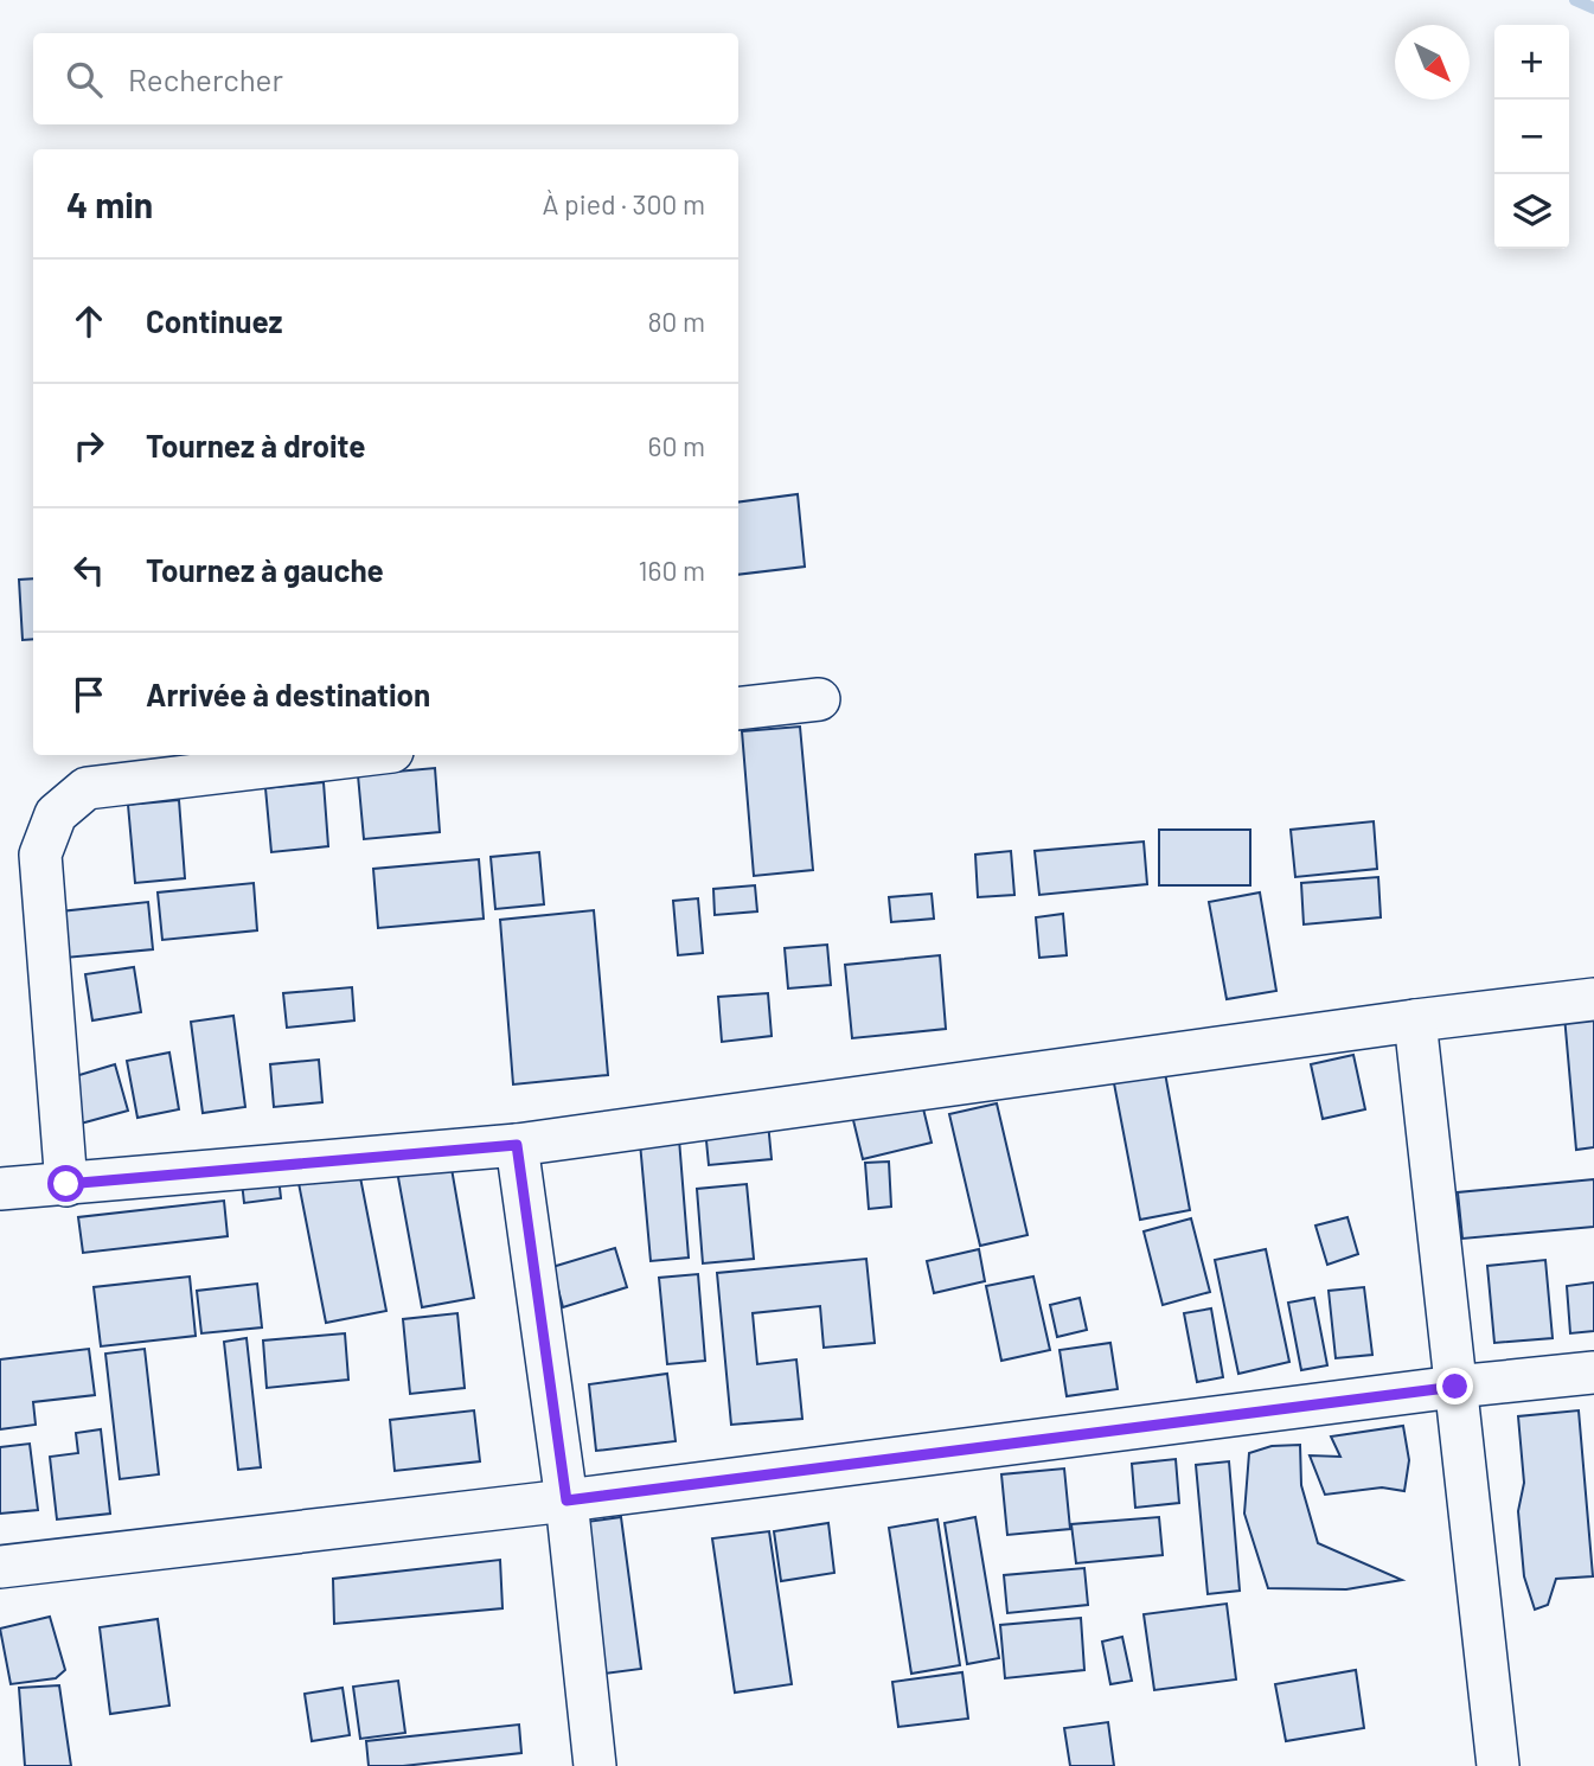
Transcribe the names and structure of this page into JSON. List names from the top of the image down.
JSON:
{
  "north": "bottom right",
  "page": {
    "map_buttons": ["+", "−"],
    "search": "Rechercher",
    "heading": ["4 min", "À pied · 300 m"],
    "list": [
      ["Continuez", "80 m"],
      ["Tournez à droite", "60 m"],
      ["Tournez à gauche", "160 m"],
      "Arrivée à destination"
    ]
  }
}
